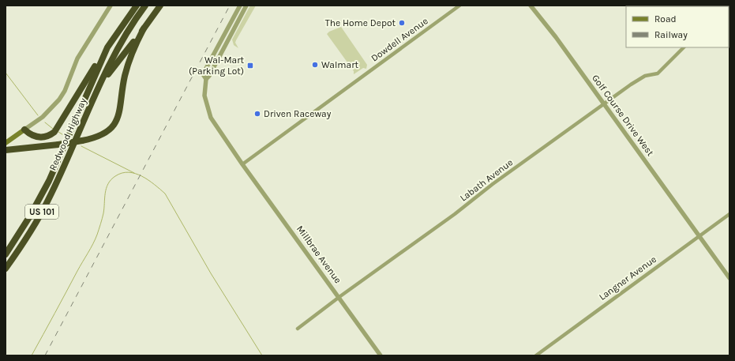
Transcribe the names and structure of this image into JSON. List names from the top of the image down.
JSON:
{
  "streets": {
    "highway": ["Redwood Highway", "US 101"],
    "street": [
      "Dowdell Avenue",
      "Golf Course Drive West",
      "Labath Avenue",
      "Millbrae Avenue",
      "Langner Avenue"
    ]
  },
  "crossings": [
    ["Dowdell Avenue", "Millbrae Avenue"],
    ["Golf Course Drive West", "Labath Avenue"],
    ["Golf Course Drive West", "Langner Avenue"],
    ["Labath Avenue", "Millbrae Avenue"]
  ],
  "places": {
    "other": ["The Home Depot", "Walmart", "Driven Raceway"],
    "transit": ["Wal-Mart (Parking Lot)"]
  },
  "legend": ["Road", "Railway"]
}
